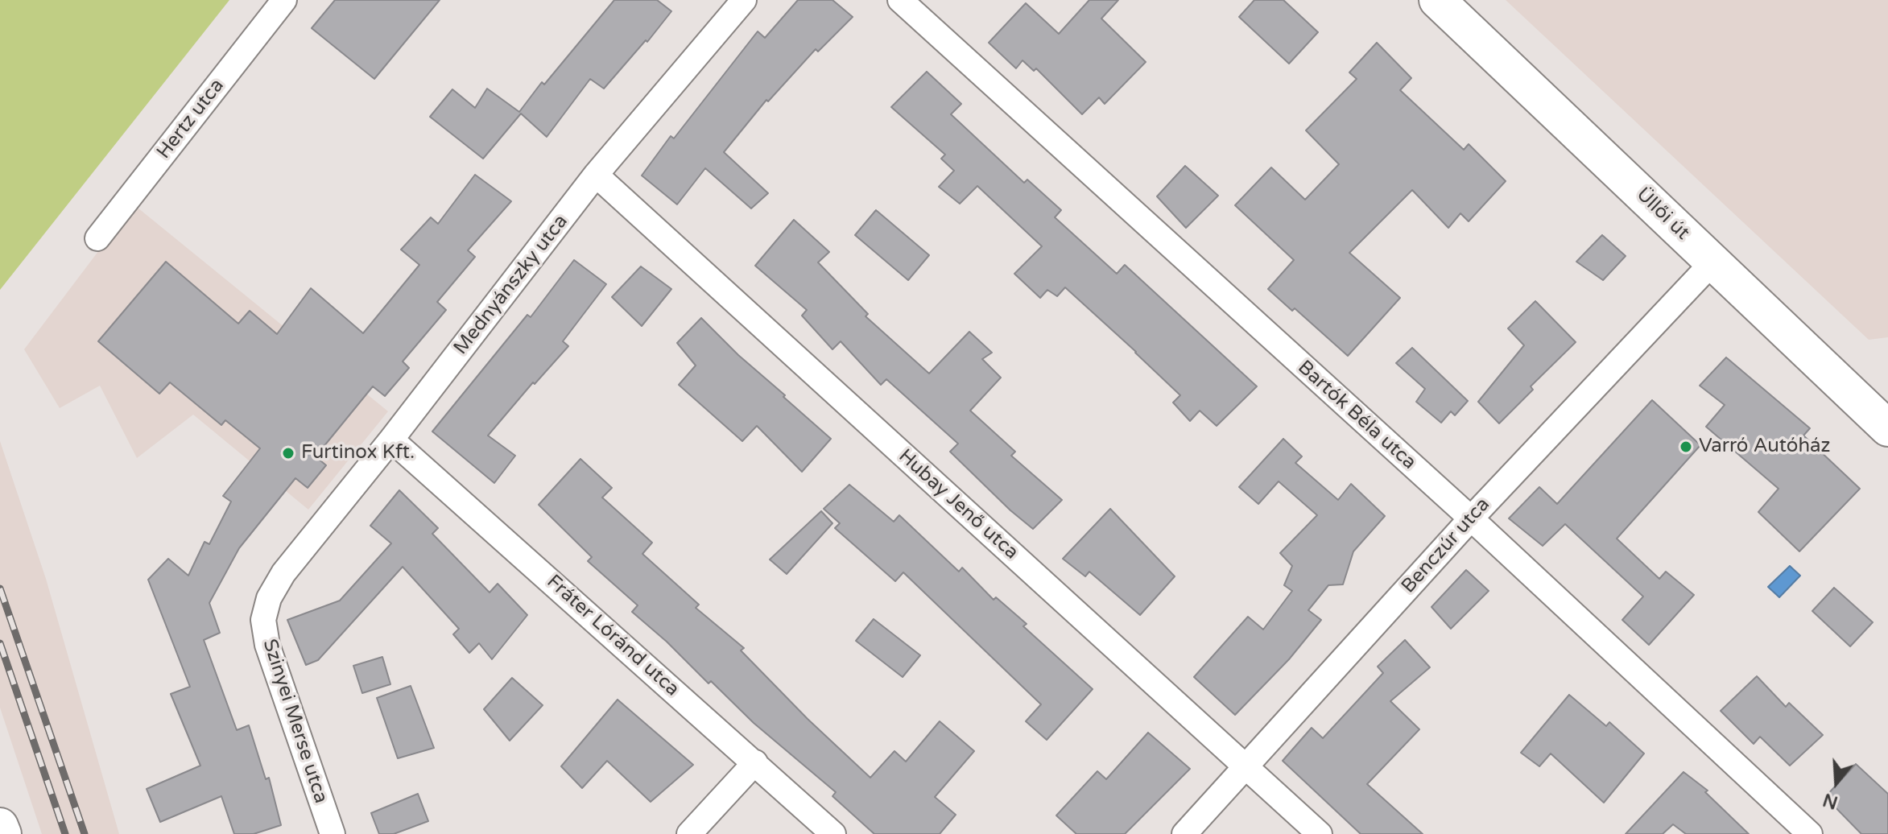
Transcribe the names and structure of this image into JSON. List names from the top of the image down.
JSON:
{
  "streets": {
    "main road": ["Üllői út"],
    "street": [
      "Hertz utca",
      "Mednyánszky utca",
      "Bartók Béla utca",
      "Hubay Jenő utca",
      "Benczúr utca",
      "Fráter Lóránd utca",
      "Szinyei Merse utca"
    ]
  },
  "crossings": [
    ["Üllői út", "Benczúr utca"],
    ["Mednyánszky utca", "Hubay Jenő utca"],
    ["Mednyánszky utca", "Fráter Lóránd utca"],
    ["Mednyánszky utca", "Szinyei Merse utca"],
    ["Bartók Béla utca", "Benczúr utca"],
    ["Hubay Jenő utca", "Benczúr utca"]
  ],
  "places": ["Varró Autóház", "Furtinox Kft."],
  "north": "bottom"
}
